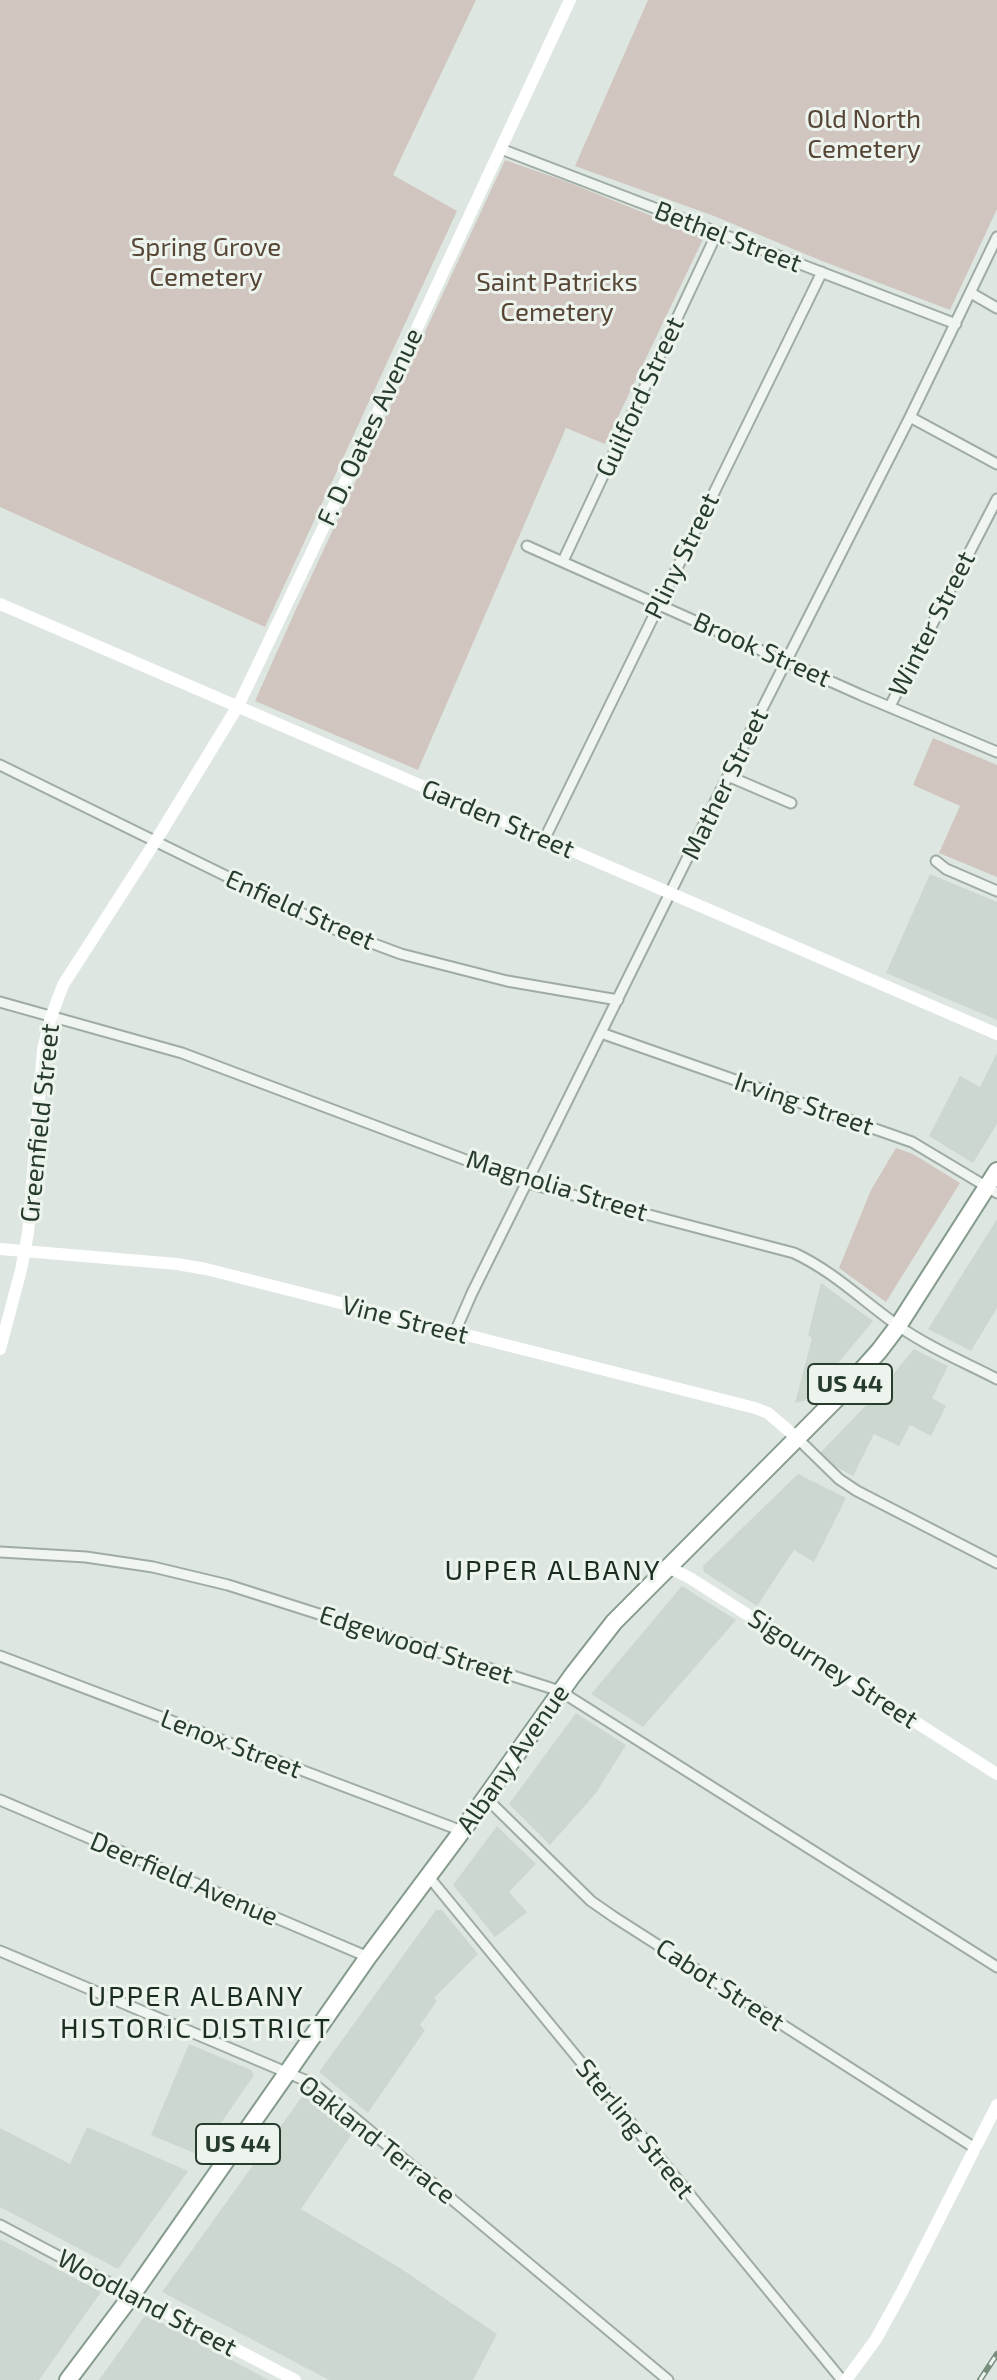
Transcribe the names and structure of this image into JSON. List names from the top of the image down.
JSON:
{
  "streets": {
    "highway": ["US 44", "Albany Avenue"],
    "street": [
      "Bethel Street",
      "Guilford Street",
      "F. D. Oates Avenue",
      "Pliny Street",
      "Winter Street",
      "Brook Street",
      "Mather Street",
      "Garden Street",
      "Enfield Street",
      "Irving Street",
      "Greenfield Street",
      "Magnolia Street",
      "Vine Street",
      "Edgewood Street",
      "Sigourney Street",
      "Lenox Street",
      "Deerfield Avenue",
      "Cabot Street",
      "Sterling Street",
      "Oakland Terrace",
      "Woodland Street"
    ]
  },
  "crossings": [
    ["Bethel Street", "Guilford Street"],
    ["Bethel Street", "F. D. Oates Avenue"],
    ["Bethel Street", "Pliny Street"],
    ["Bethel Street", "Mather Street"],
    ["Guilford Street", "Brook Street"],
    ["F. D. Oates Avenue", "Garden Street"],
    ["F. D. Oates Avenue", "Greenfield Street"],
    ["Pliny Street", "Brook Street"],
    ["Pliny Street", "Garden Street"],
    ["Winter Street", "Brook Street"],
    ["Brook Street", "Mather Street"],
    ["Mather Street", "Garden Street"],
    ["Mather Street", "Enfield Street"],
    ["Mather Street", "Irving Street"],
    ["Mather Street", "Magnolia Street"],
    ["Mather Street", "Vine Street"],
    ["Garden Street", "Greenfield Street"],
    ["Enfield Street", "Greenfield Street"],
    ["Irving Street", "Albany Avenue"],
    ["Greenfield Street", "Magnolia Street"],
    ["Greenfield Street", "Vine Street"],
    ["Magnolia Street", "Albany Avenue"],
    ["Vine Street", "Albany Avenue"],
    ["Edgewood Street", "Albany Avenue"],
    ["Sigourney Street", "Albany Avenue"],
    ["Lenox Street", "Albany Avenue"],
    ["Albany Avenue", "Deerfield Avenue"],
    ["Albany Avenue", "Cabot Street"],
    ["Albany Avenue", "Sterling Street"],
    ["Albany Avenue", "Oakland Terrace"],
    ["Albany Avenue", "Woodland Street"]
  ],
  "districts": ["UPPER ALBANY", "UPPER ALBANY HISTORIC DISTRICT"],
  "parks": ["Old North Cemetery", "Spring Grove Cemetery", "Saint Patricks Cemetery"]
}
